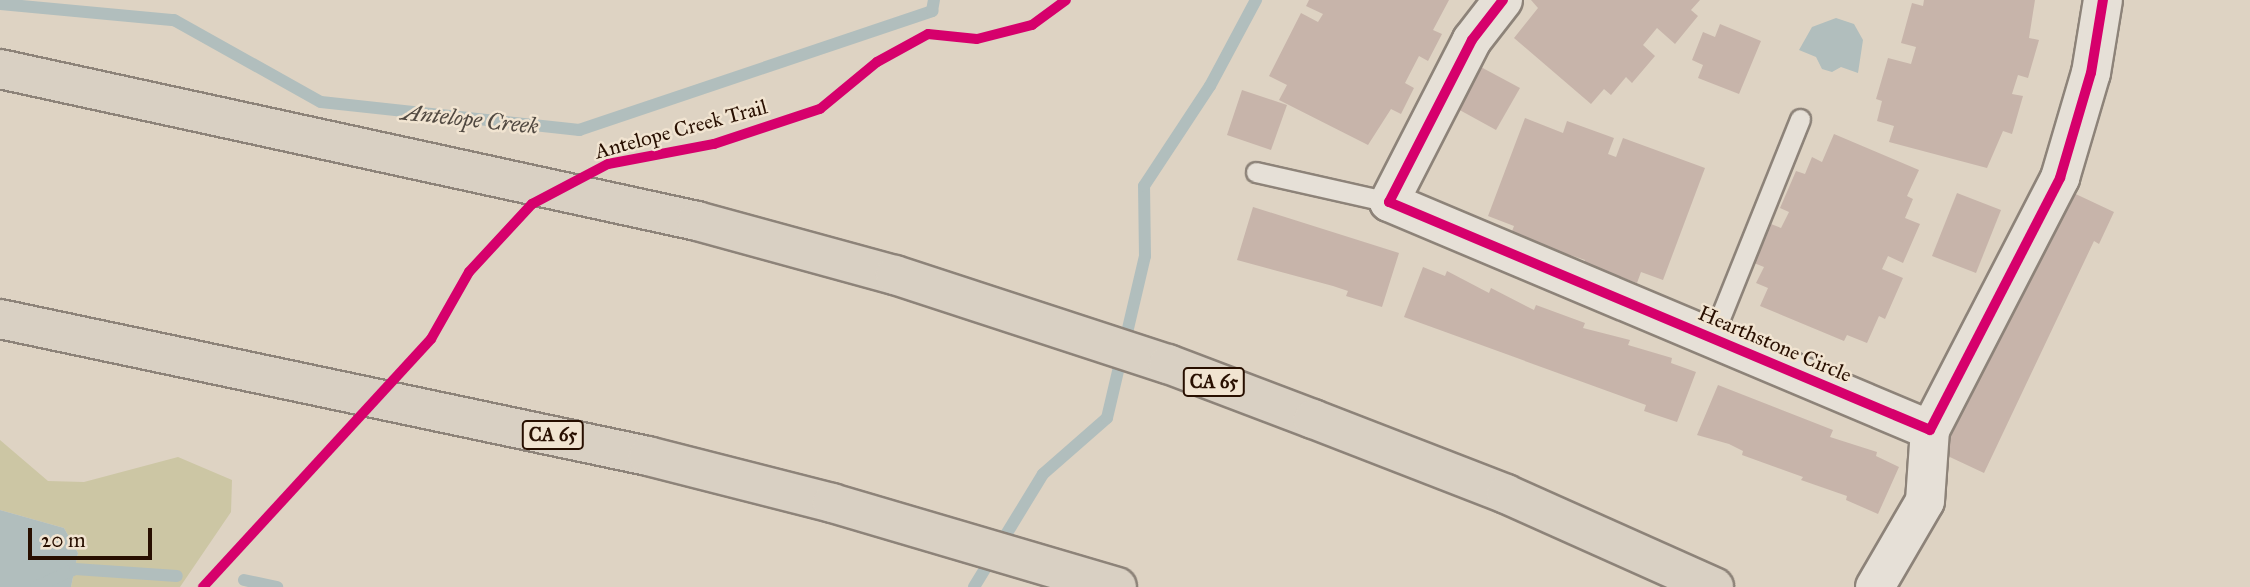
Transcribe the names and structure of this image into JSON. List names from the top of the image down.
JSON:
{
  "streets": {
    "highway": ["CA 65"],
    "street": ["Hearthstone Circle"],
    "cycle path": ["Antelope Creek Trail"]
  },
  "water": ["Antelope Creek"],
  "scale_bar": "20 m"
}
